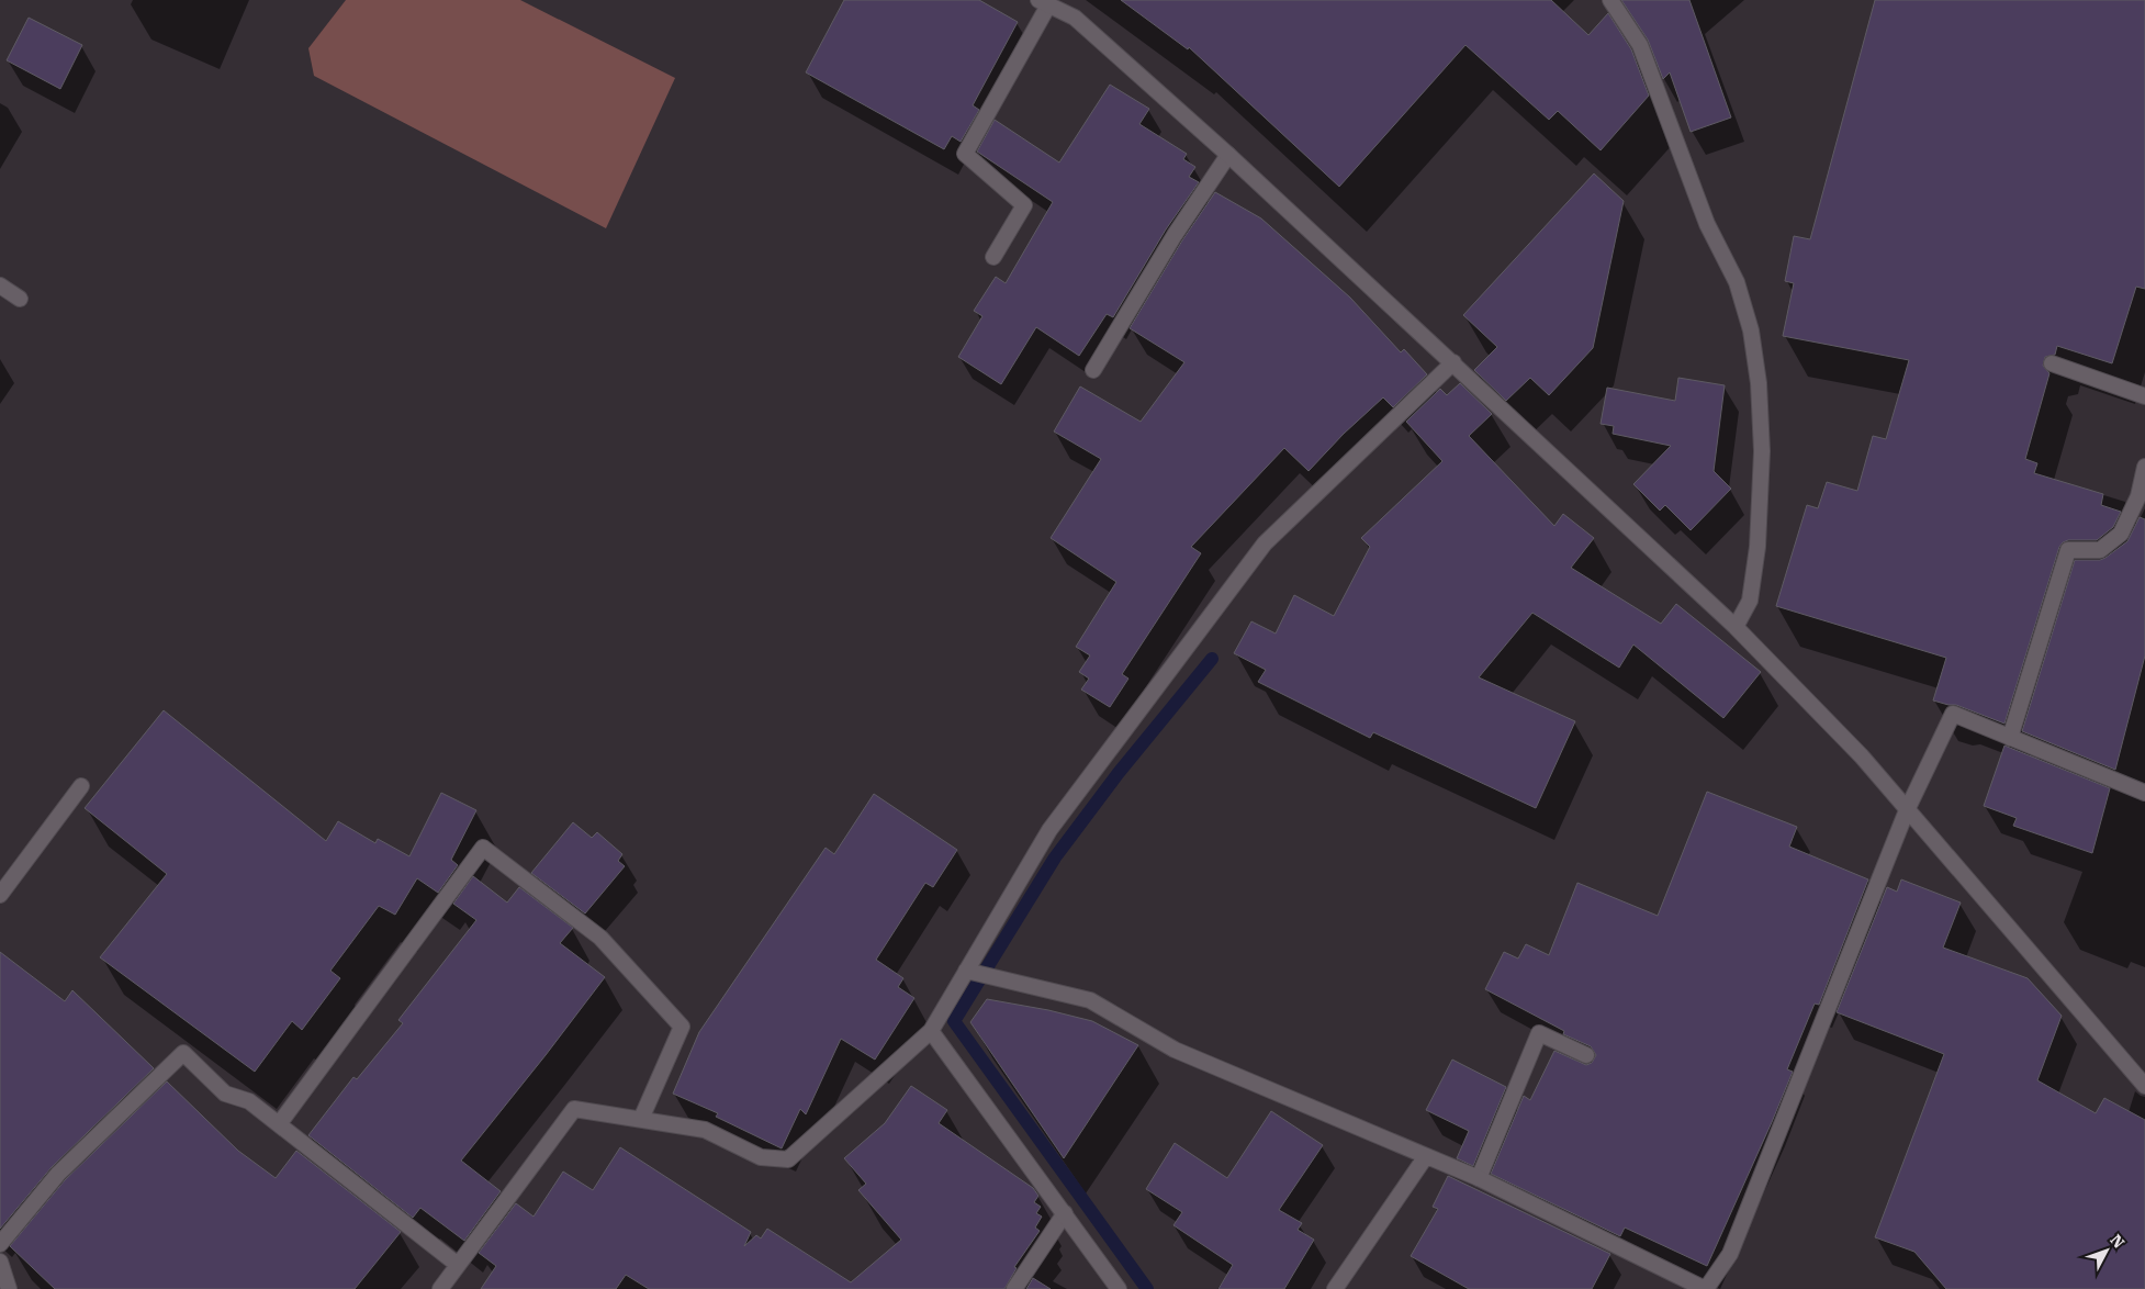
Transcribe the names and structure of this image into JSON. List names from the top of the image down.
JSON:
{
  "north": "top right"
}
